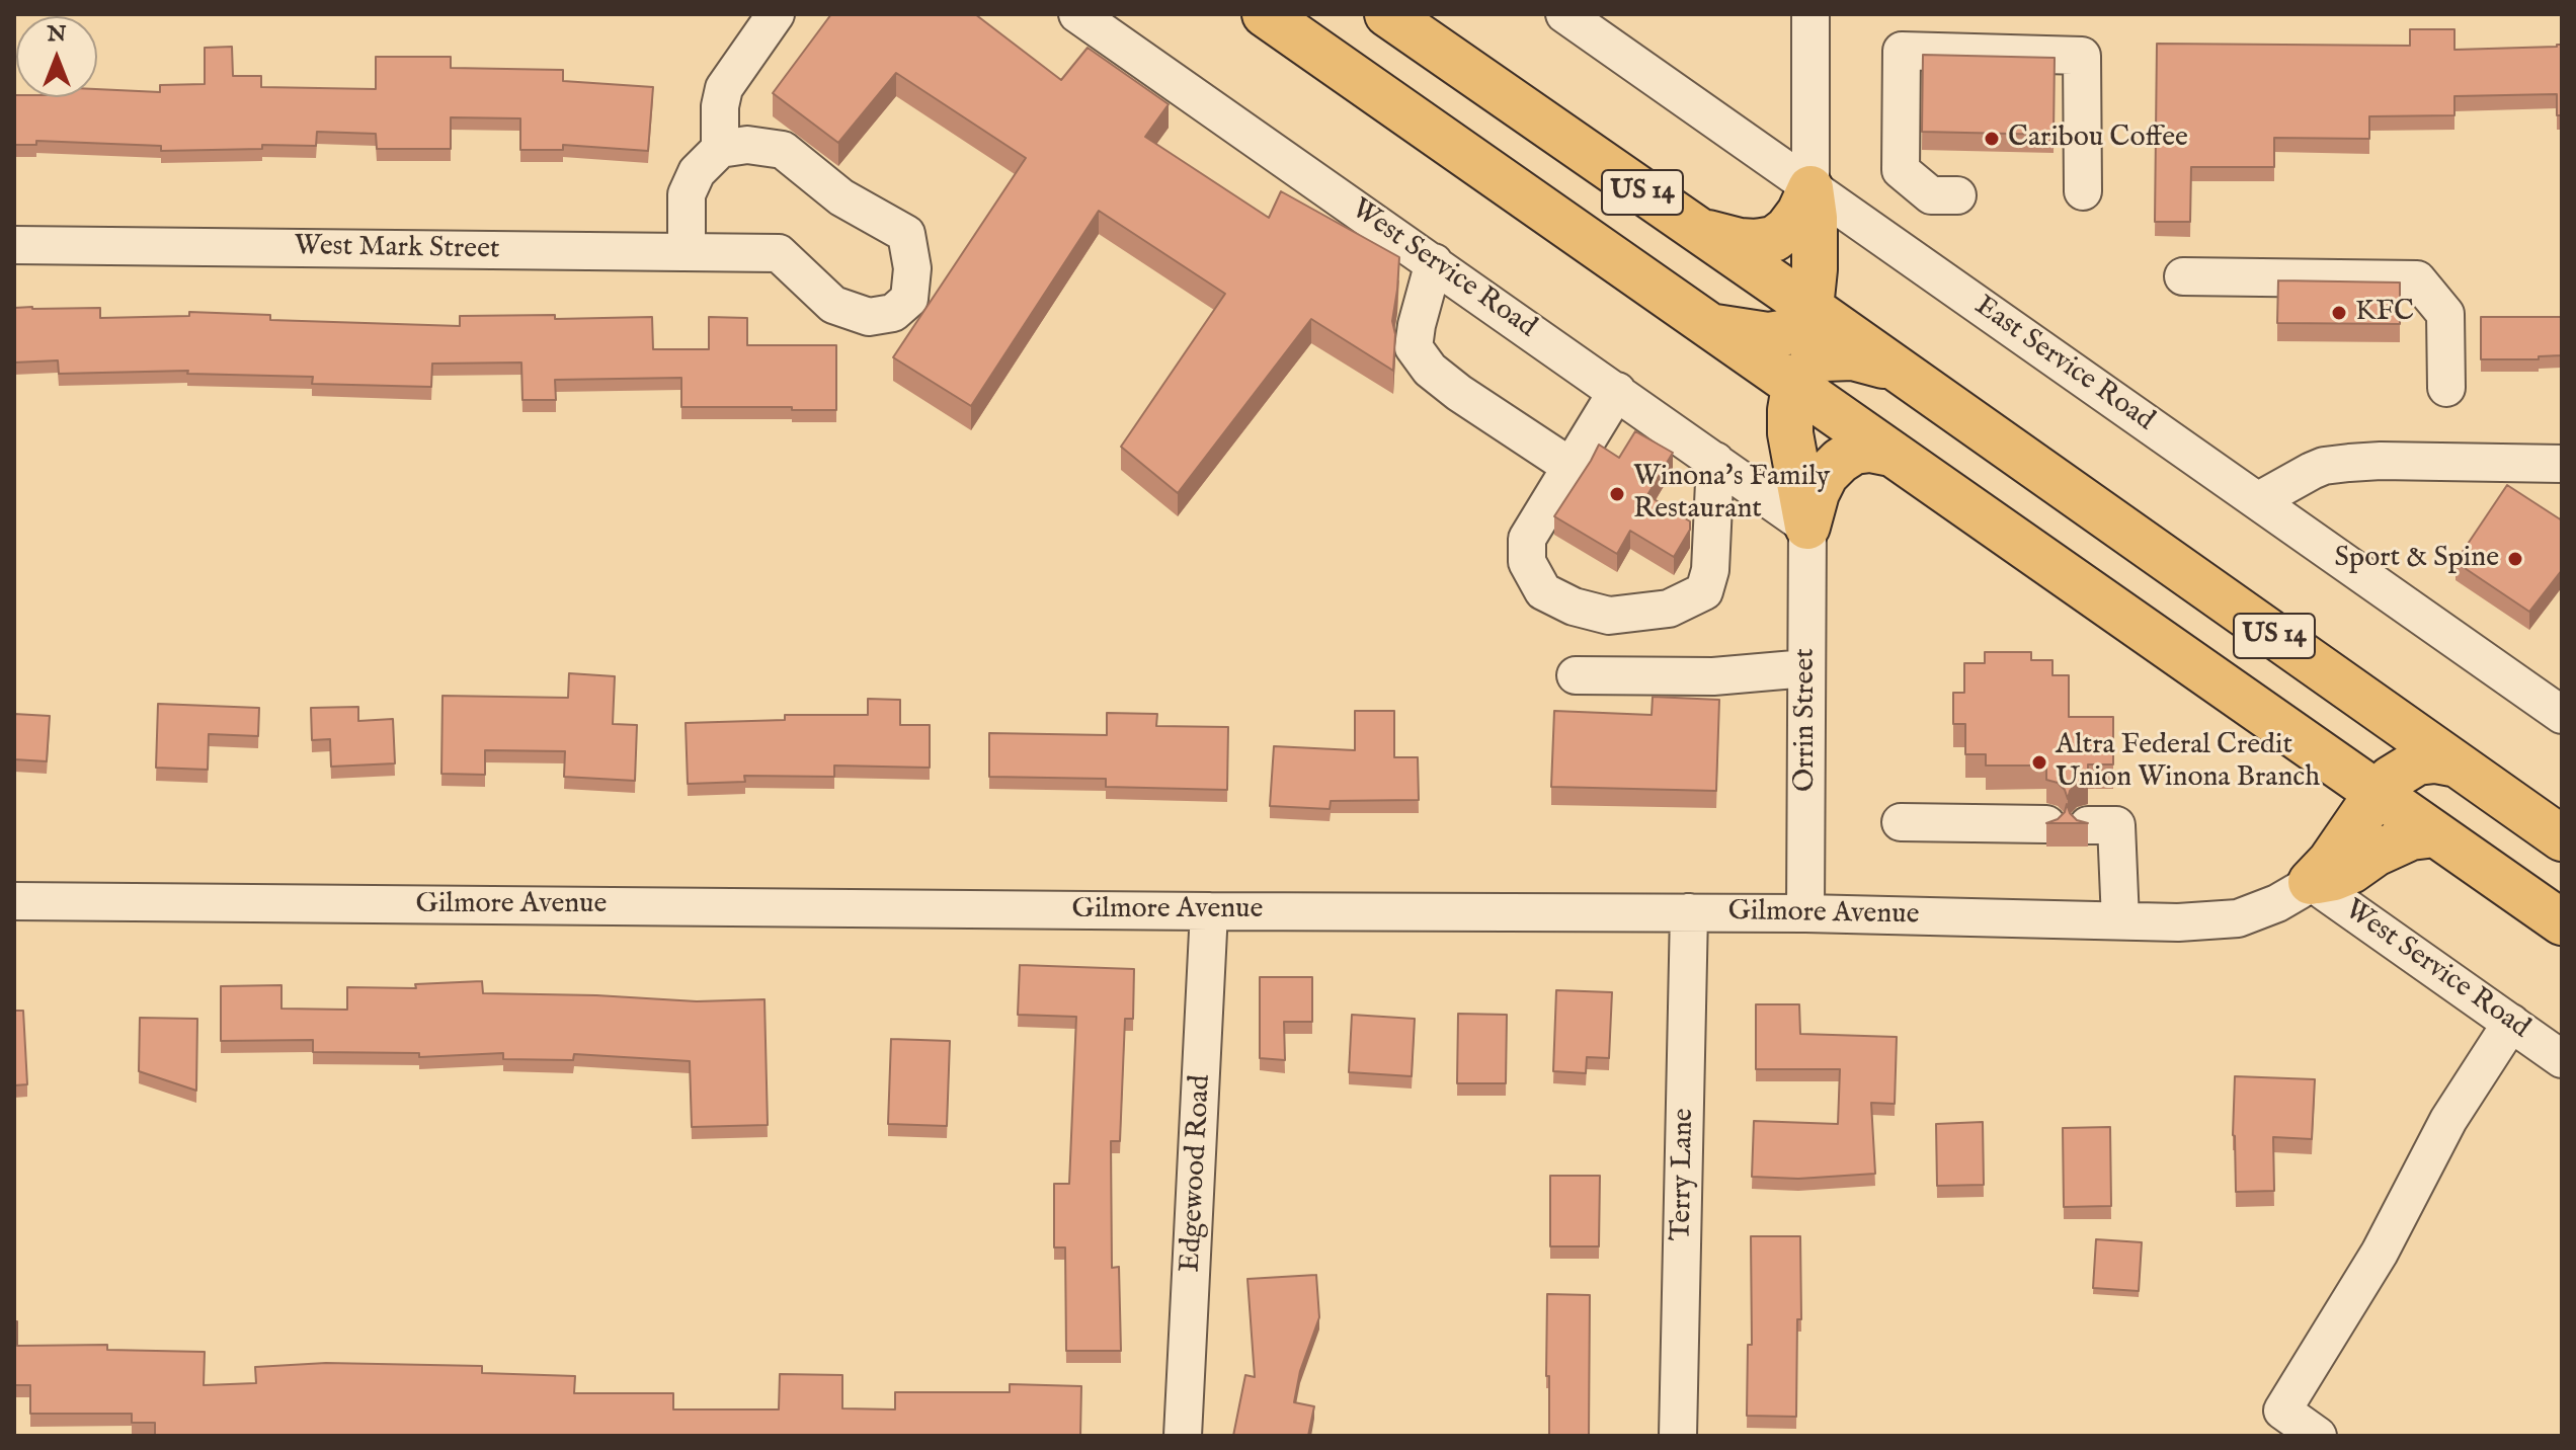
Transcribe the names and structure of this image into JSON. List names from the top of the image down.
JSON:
{
  "streets": {
    "highway": ["US 14"],
    "street": [
      "West Mark Street",
      "West Service Road",
      "East Service Road",
      "Orrin Street",
      "Gilmore Avenue",
      "Edgewood Road",
      "Terry Lane"
    ]
  },
  "crossings": [
    ["West Service Road", "Orrin Street"],
    ["West Service Road", "Gilmore Avenue"],
    ["Orrin Street", "Gilmore Avenue"],
    ["Gilmore Avenue", "Edgewood Road"],
    ["Gilmore Avenue", "Terry Lane"]
  ],
  "places": [
    "Caribou Coffee",
    "KFC",
    "Winona's Family Restaurant",
    "Sport & Spine",
    "Altra Federal Credit Union Winona Branch"
  ],
  "north": "top"
}
